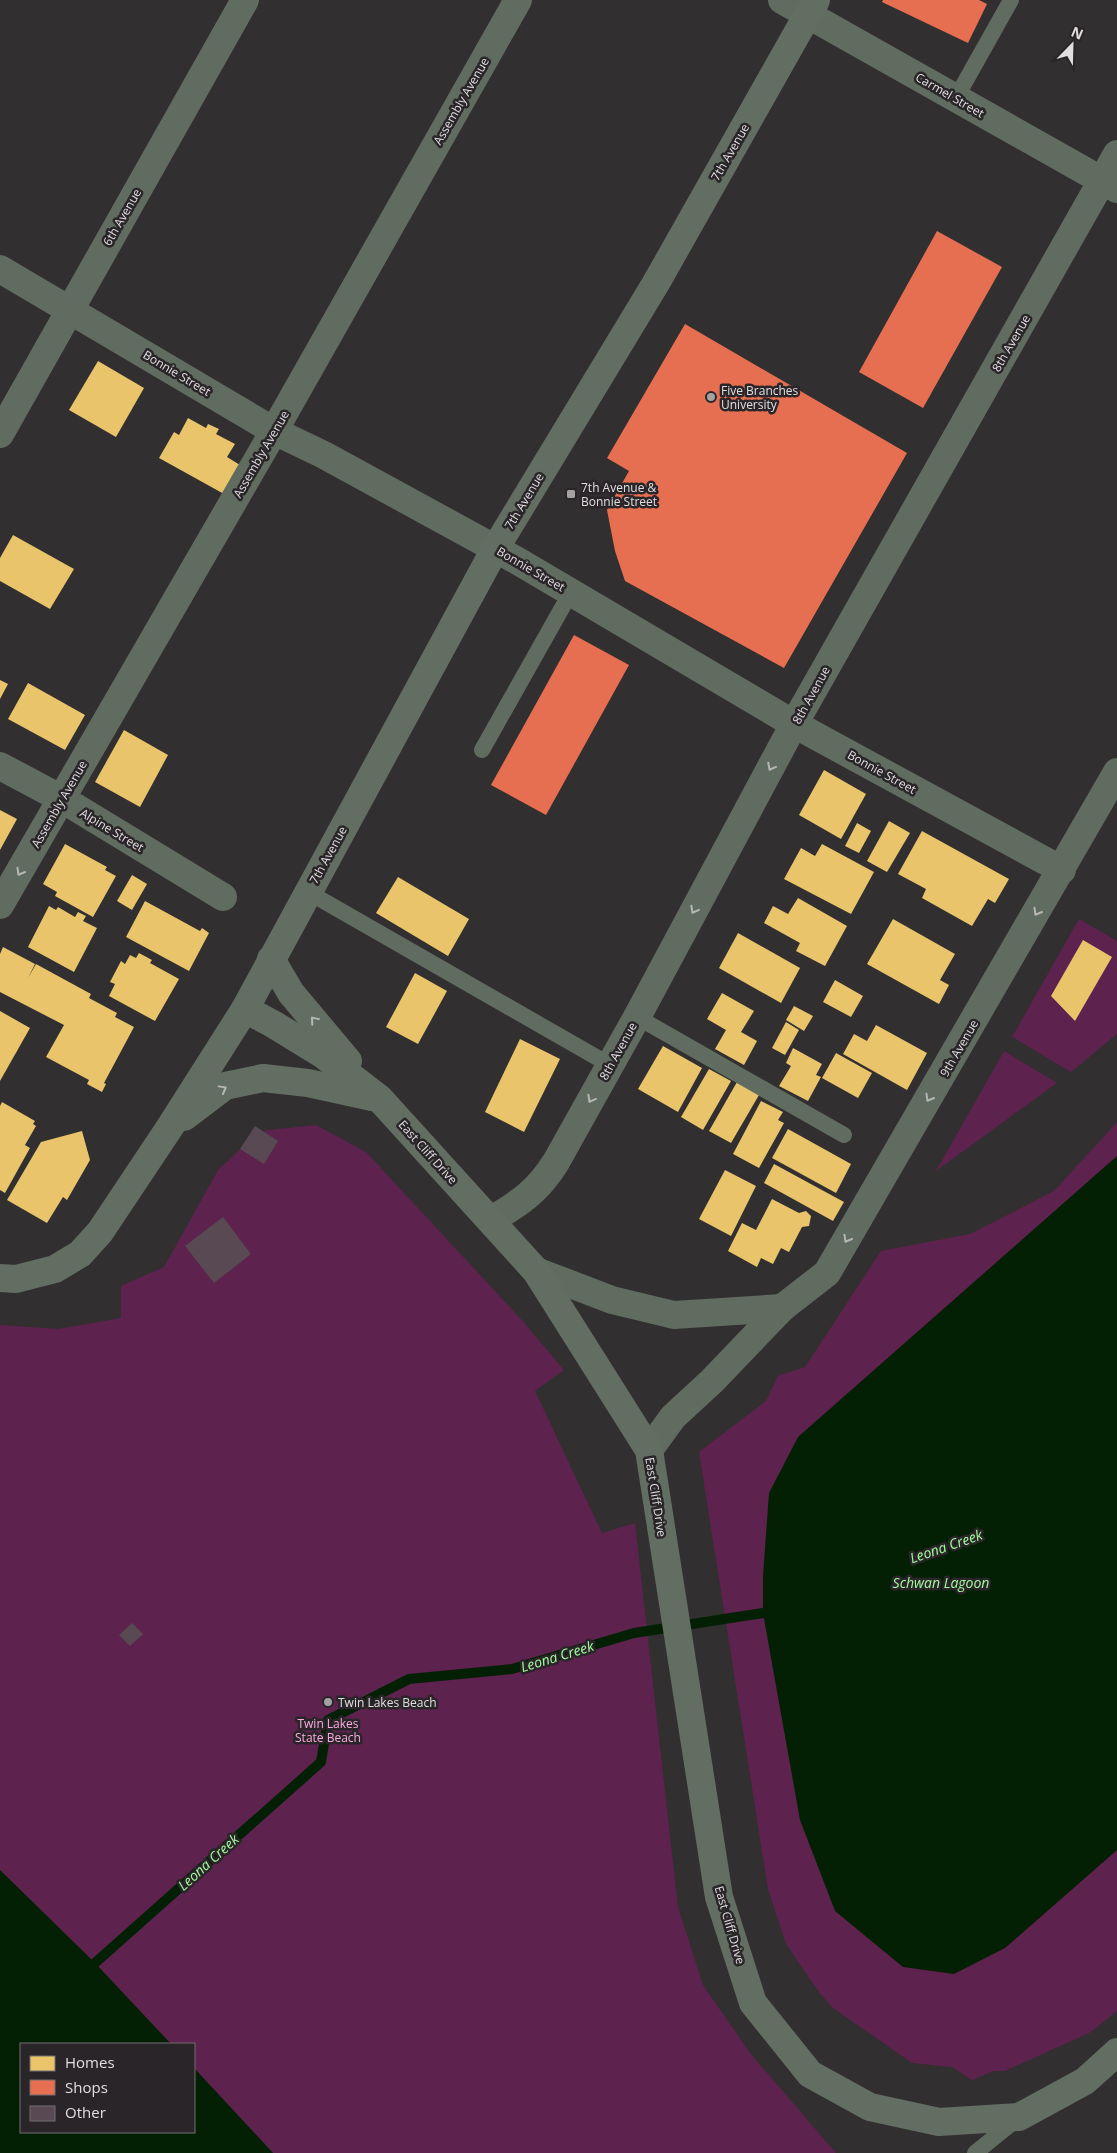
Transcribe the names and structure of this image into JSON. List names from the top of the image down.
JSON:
{
  "streets": {
    "main road": ["7th Avenue", "East Cliff Drive"],
    "street": [
      "Carmel Street",
      "Assembly Avenue",
      "6th Avenue",
      "8th Avenue",
      "Bonnie Street",
      "Alpine Street",
      "9th Avenue"
    ]
  },
  "crossings": [
    ["Carmel Street", "7th Avenue"],
    ["Carmel Street", "8th Avenue"],
    ["Assembly Avenue", "Bonnie Street"],
    ["Assembly Avenue", "Alpine Street"],
    ["7th Avenue", "Bonnie Street"],
    ["7th Avenue", "East Cliff Drive"],
    ["6th Avenue", "Bonnie Street"],
    ["8th Avenue", "Bonnie Street"],
    ["8th Avenue", "East Cliff Drive"],
    ["Bonnie Street", "9th Avenue"],
    ["9th Avenue", "East Cliff Drive"]
  ],
  "one_way": ["8th Avenue", "9th Avenue"],
  "water": ["Leona Creek", "Schwan Lagoon"],
  "parks": ["Twin Lakes State Beach"],
  "places": {
    "other": ["Five Branches University", "Twin Lakes Beach"],
    "transit": ["7th Avenue & Bonnie Street"]
  },
  "legend": ["Homes", "Shops", "Other"],
  "north": "top right"
}
